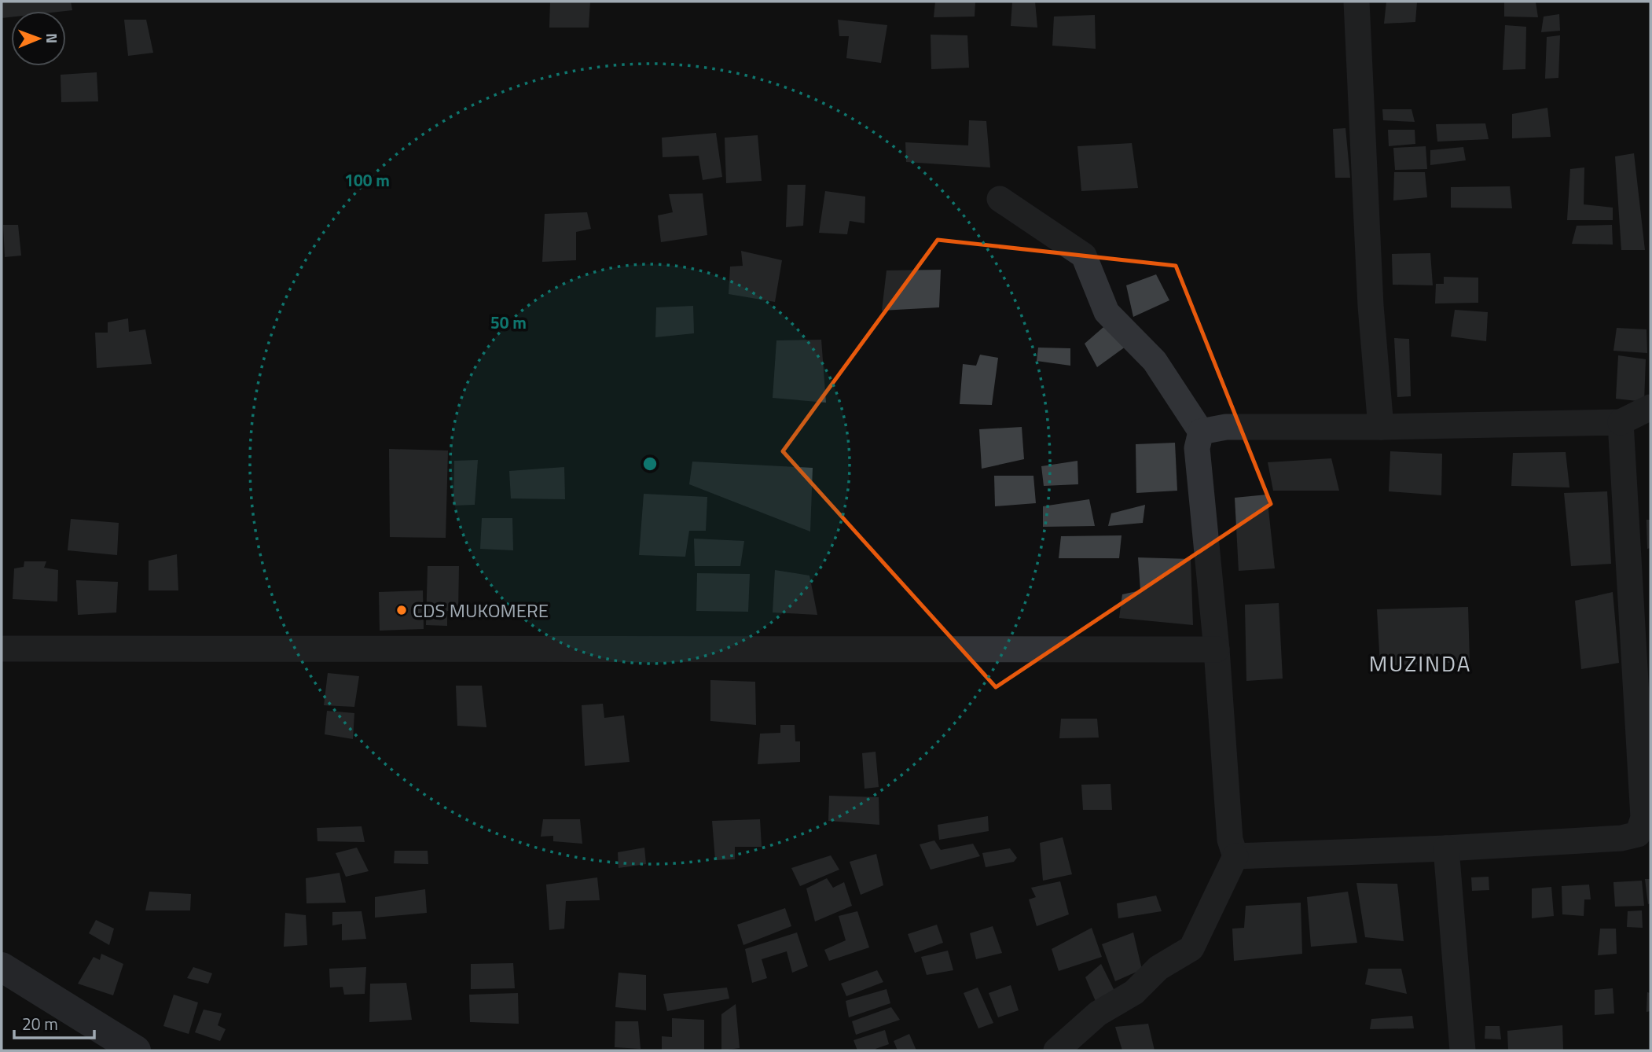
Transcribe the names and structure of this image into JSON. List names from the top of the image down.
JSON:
{
  "districts": ["MUZINDA"],
  "places": ["CDS MUKOMERE"],
  "scale_bar": "20 m",
  "north": "right",
  "rings": ["100 m", "50 m"]
}
